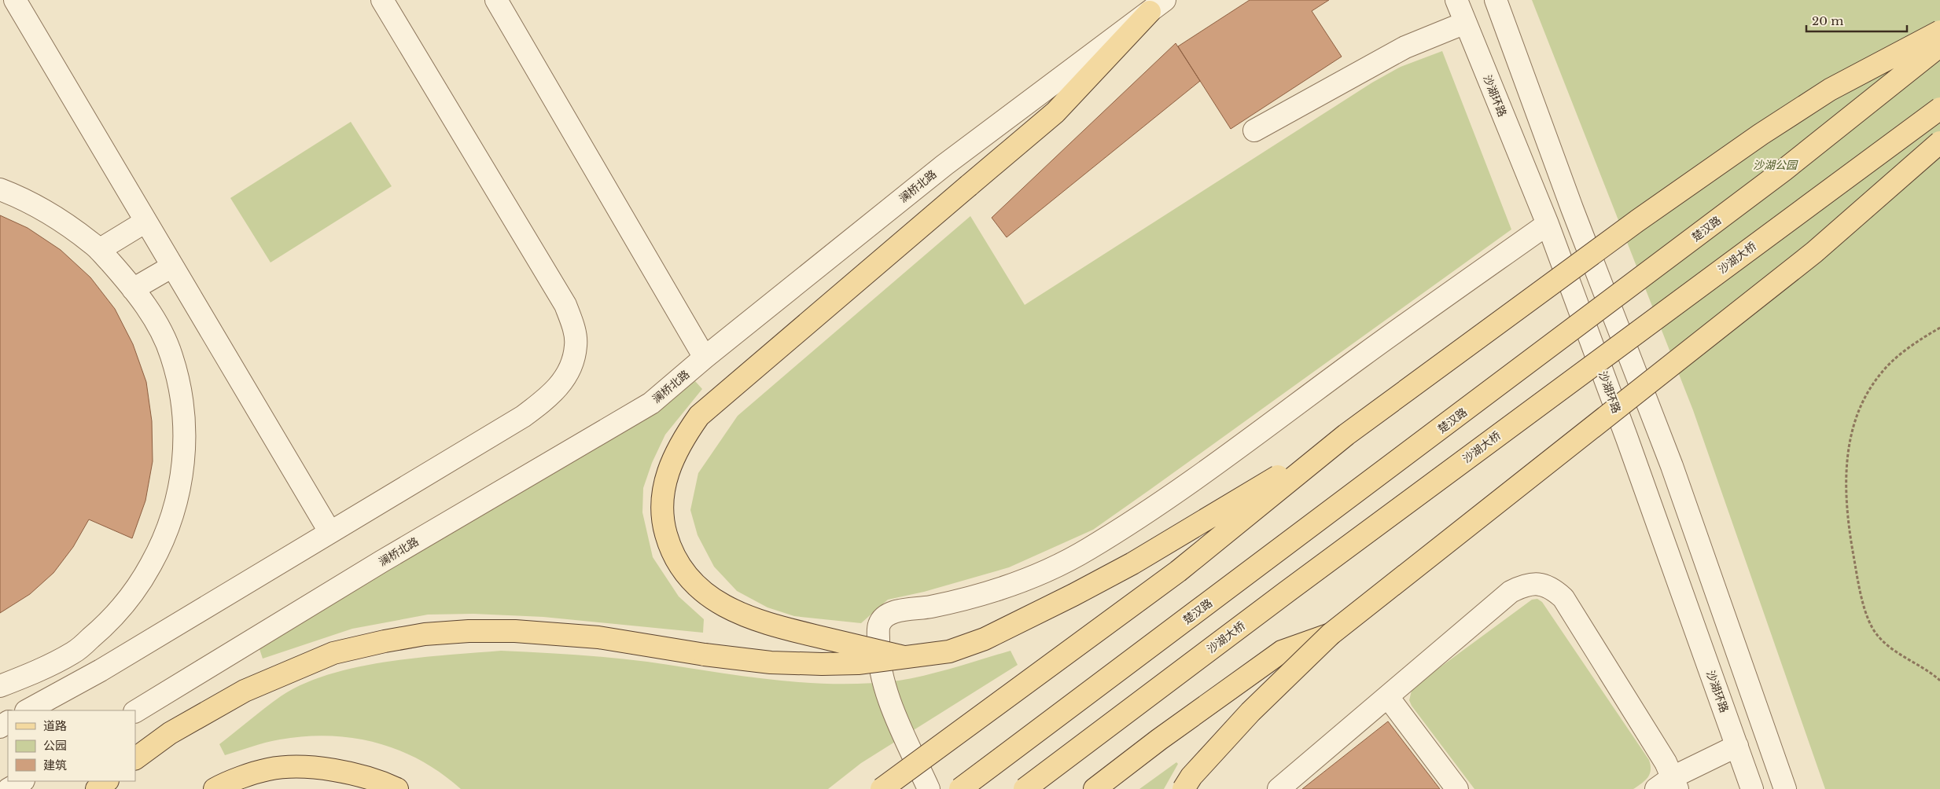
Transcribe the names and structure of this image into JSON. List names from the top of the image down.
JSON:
{
  "streets": {
    "main road": ["楚汉路", "沙湖大桥"],
    "street": ["沙湖环路", "澜桥北路"]
  },
  "parks": ["沙湖公园"],
  "legend": ["道路", "公园", "建筑"],
  "scale_bar": "20 m"
}
